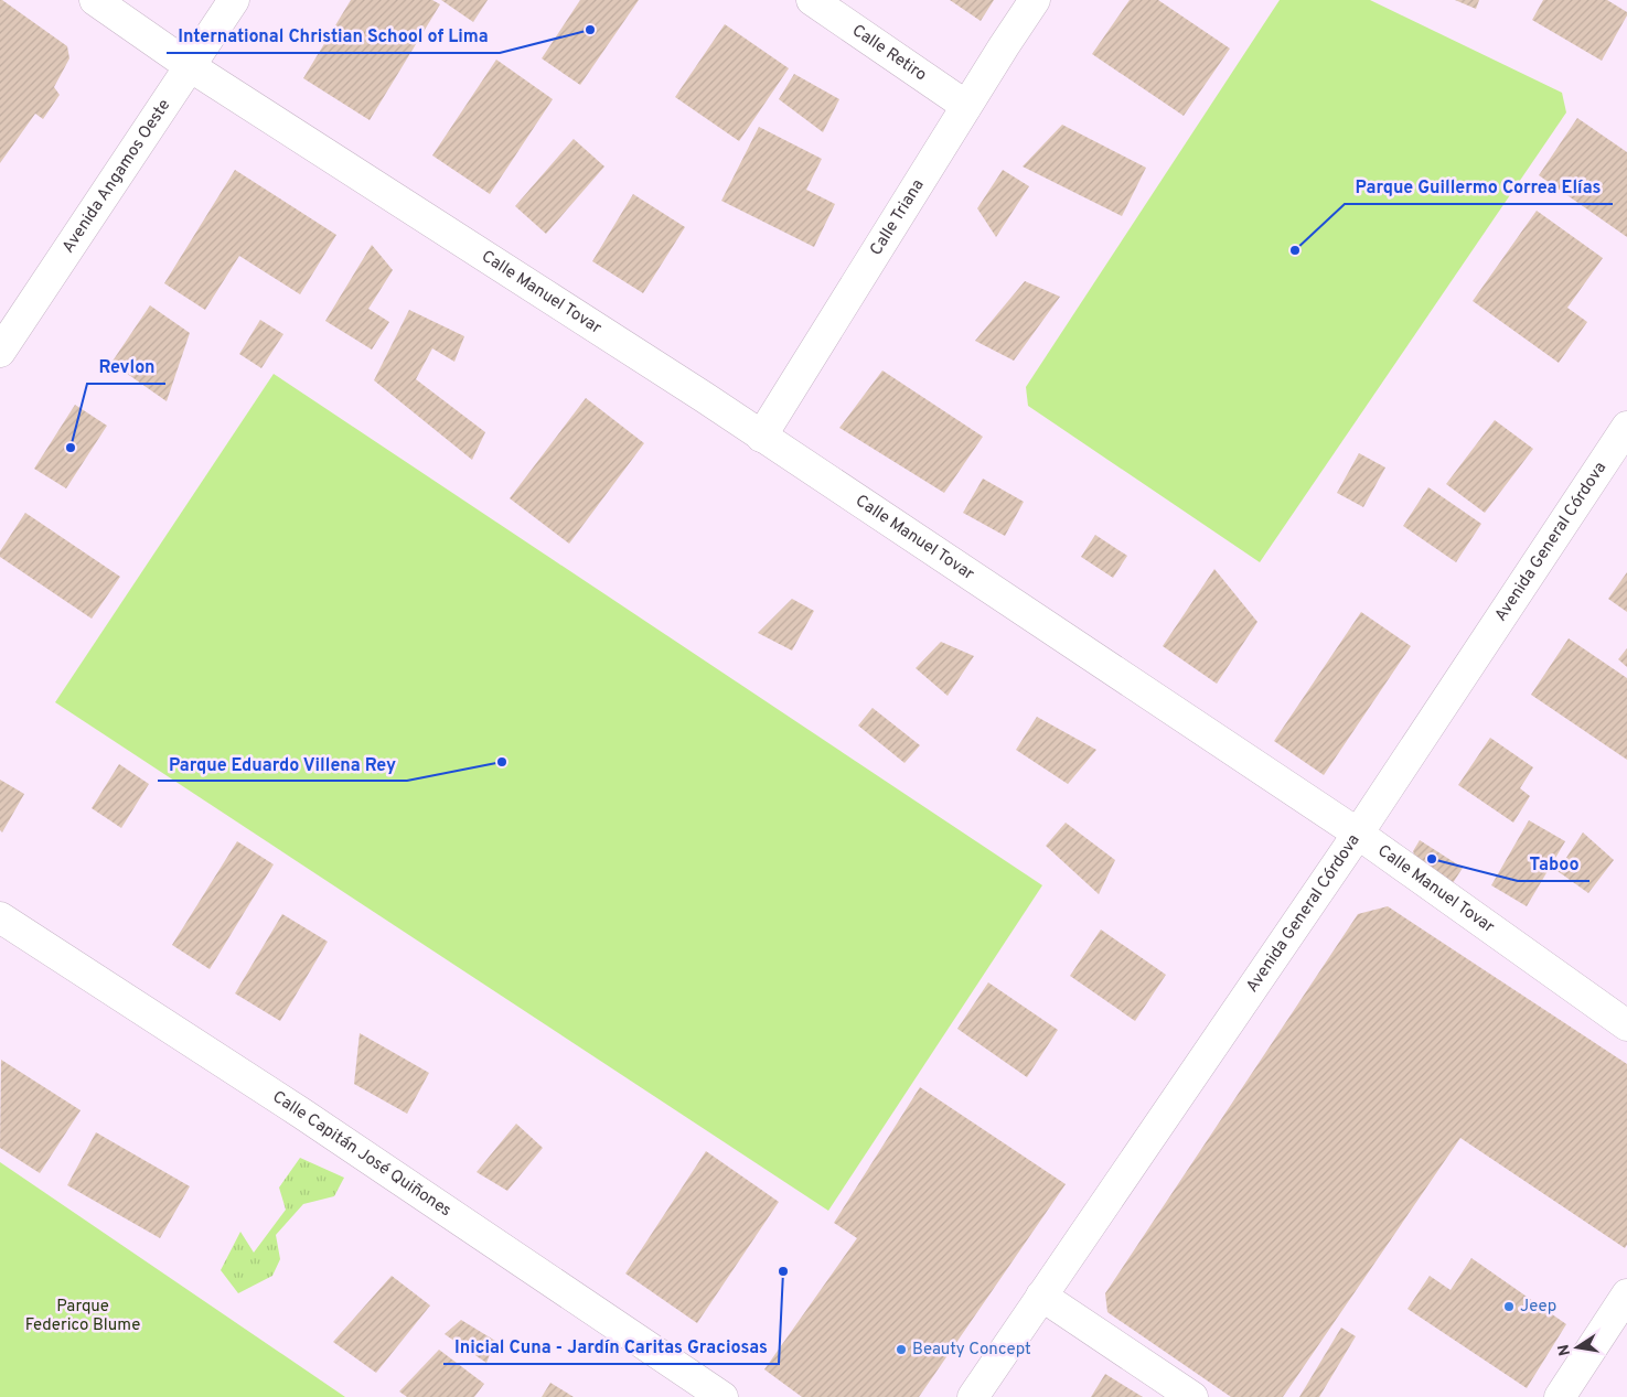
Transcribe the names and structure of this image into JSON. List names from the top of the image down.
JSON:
{
  "streets": {
    "street": [
      "Calle Retiro",
      "Avenida Angamos Oeste",
      "Calle Triana",
      "Calle Manuel Tovar",
      "Avenida General Córdova",
      "Calle Capitán José Quiñones"
    ]
  },
  "crossings": [
    ["Calle Retiro", "Calle Triana"],
    ["Avenida Angamos Oeste", "Calle Manuel Tovar"],
    ["Calle Triana", "Calle Manuel Tovar"],
    ["Calle Manuel Tovar", "Avenida General Córdova"]
  ],
  "parks": ["Parque Federico Blume"],
  "places": [
    "International Christian School of Lima",
    "Parque Guillermo Correa Elías",
    "Revlon",
    "Parque Eduardo Villena Rey",
    "Taboo",
    "Inicial Cuna - Jardín Caritas Graciosas",
    "Jeep",
    "Beauty Concept"
  ],
  "north": "left"
}
